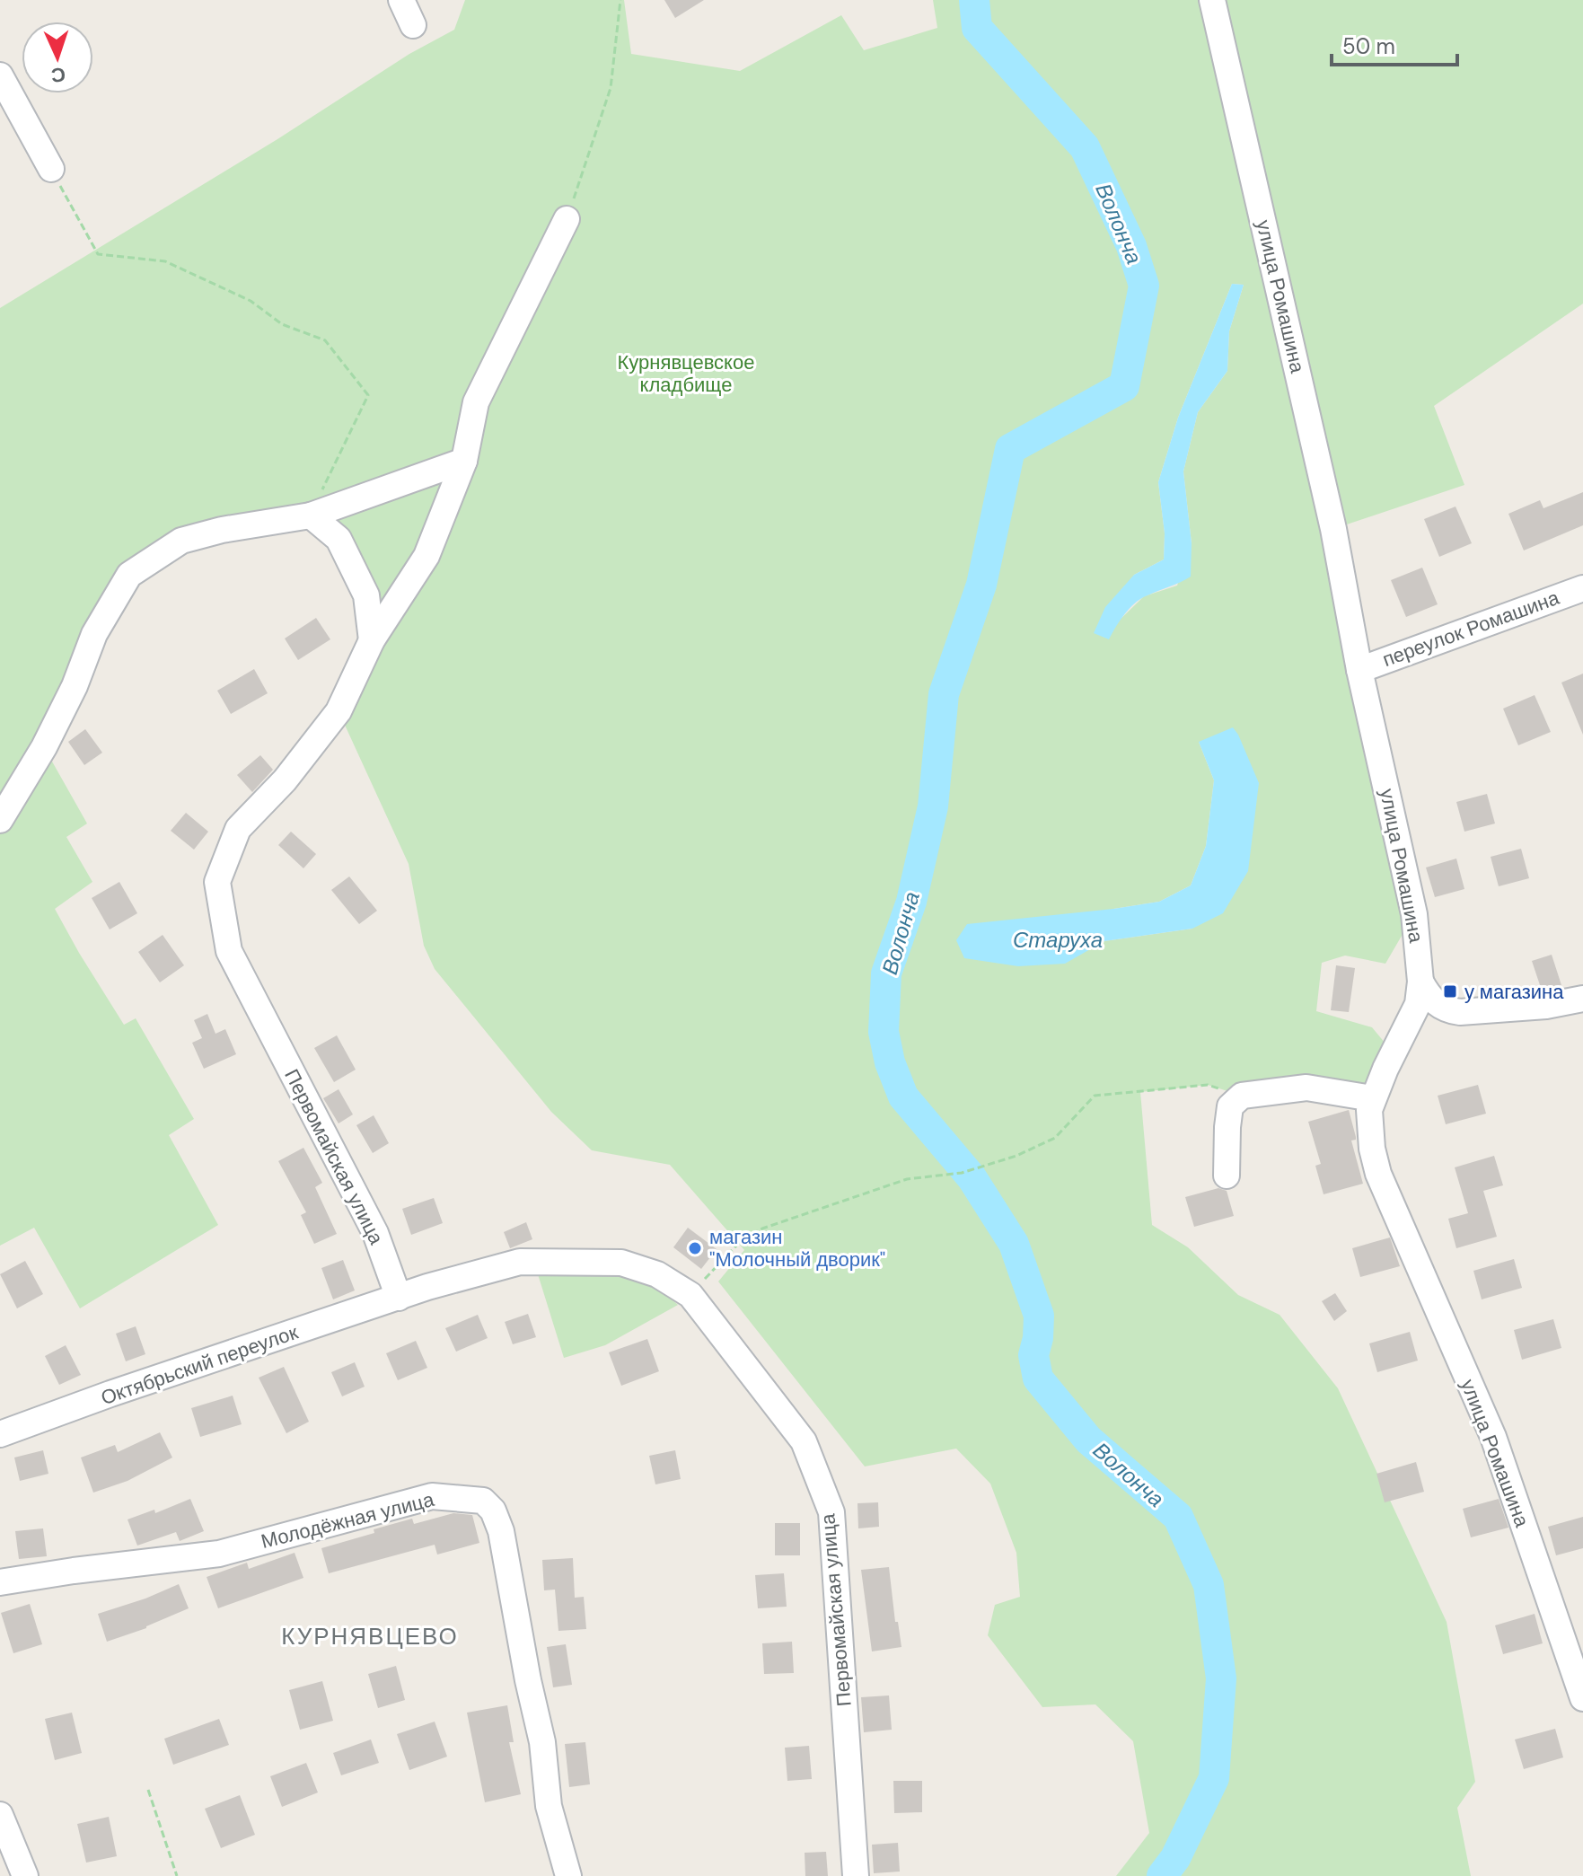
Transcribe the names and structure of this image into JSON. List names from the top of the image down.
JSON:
{
  "streets": {
    "street": [
      "улица Ромашина",
      "переулок Ромашина",
      "Первомайская улица",
      "Октябрьский переулок",
      "Молодёжная улица"
    ]
  },
  "crossings": [
    ["улица Ромашина", "переулок Ромашина"],
    ["Первомайская улица", "Октябрьский переулок"]
  ],
  "districts": ["КУРНЯВЦЕВО"],
  "water": ["Волонча", "Старуха"],
  "parks": ["Курнявцевское кладбище"],
  "places": {
    "transit": ["у магазина"],
    "other": ["магазин \"Молочный дворик\""]
  },
  "scale_bar": "50 m",
  "north": "bottom"
}
